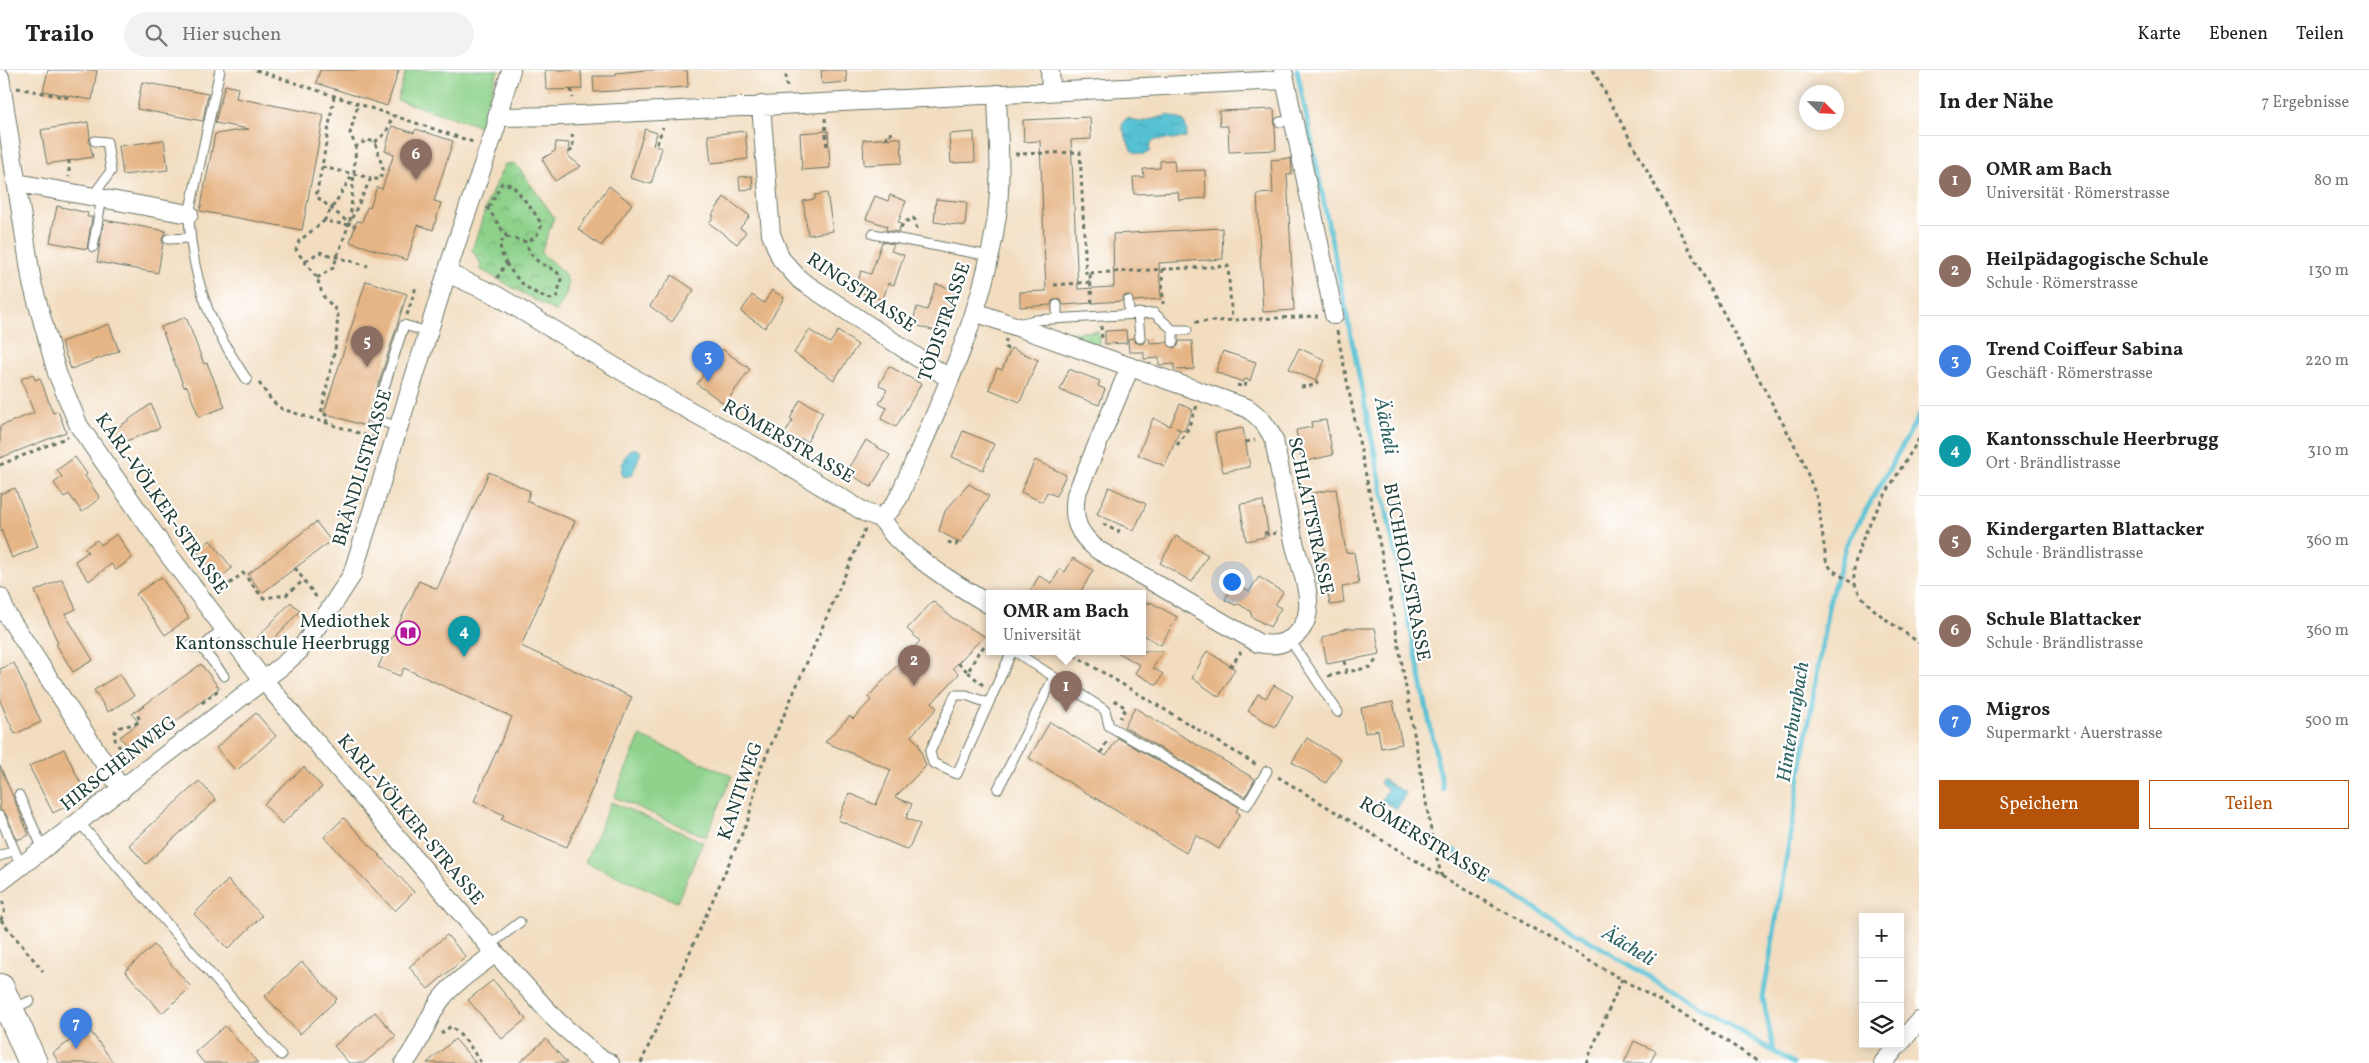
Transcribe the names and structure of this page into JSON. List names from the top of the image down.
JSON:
{
  "streets": {
    "street": [
      "RINGSTRASSE",
      "TÖDISTRASSE",
      "RÖMERSTRASSE",
      "BRÄNDLISTRASSE",
      "KARL-VÖLKER-STRASSE",
      "SCHLATTSTRASSE",
      "HIRSCHENWEG"
    ],
    "path": ["BUCHHOLZSTRASSE", "KANTIWEG"]
  },
  "crossings": [
    ["RINGSTRASSE", "TÖDISTRASSE"],
    ["TÖDISTRASSE", "RÖMERSTRASSE"],
    ["TÖDISTRASSE", "SCHLATTSTRASSE"],
    ["RÖMERSTRASSE", "BRÄNDLISTRASSE"],
    ["RÖMERSTRASSE", "BUCHHOLZSTRASSE"],
    ["BRÄNDLISTRASSE", "KARL-VÖLKER-STRASSE"],
    ["BRÄNDLISTRASSE", "HIRSCHENWEG"],
    ["KARL-VÖLKER-STRASSE", "HIRSCHENWEG"]
  ],
  "water": ["Äächeli", "Hinterburgbach"],
  "places": {
    "library": ["Mediothek Kantonsschule Heerbrugg"]
  },
  "north": "bottom right",
  "page": {
    "header": "Trailo",
    "search": "Hier suchen",
    "nav": ["Karte", "Ebenen", "Teilen"],
    "heading": ["In der Nähe", "7 Ergebnisse"],
    "list": [
      {
        "mark": "1",
        "name": "OMR am Bach",
        "note": "Universität · Römerstrasse",
        "value": "80 m"
      },
      {
        "mark": "2",
        "name": "Heilpädagogische Schule",
        "note": "Schule · Römerstrasse",
        "value": "130 m"
      },
      {
        "mark": "3",
        "name": "Trend Coiffeur Sabina",
        "note": "Geschäft · Römerstrasse",
        "value": "220 m"
      },
      {
        "mark": "4",
        "name": "Kantonsschule Heerbrugg",
        "note": "Ort · Brändlistrasse",
        "value": "310 m"
      },
      {
        "mark": "5",
        "name": "Kindergarten Blattacker",
        "note": "Schule · Brändlistrasse",
        "value": "360 m"
      },
      {
        "mark": "6",
        "name": "Schule Blattacker",
        "note": "Schule · Brändlistrasse",
        "value": "360 m"
      },
      {
        "mark": "7",
        "name": "Migros",
        "note": "Supermarkt · Auerstrasse",
        "value": "500 m"
      }
    ],
    "pins": [
      "6",
      "5",
      "3",
      "4",
      "2",
      "1",
      "7"
    ],
    "popup": ["OMR am Bach", "Universität"],
    "buttons": ["Speichern", "Teilen"],
    "map_buttons": ["+", "−"]
  }
}
